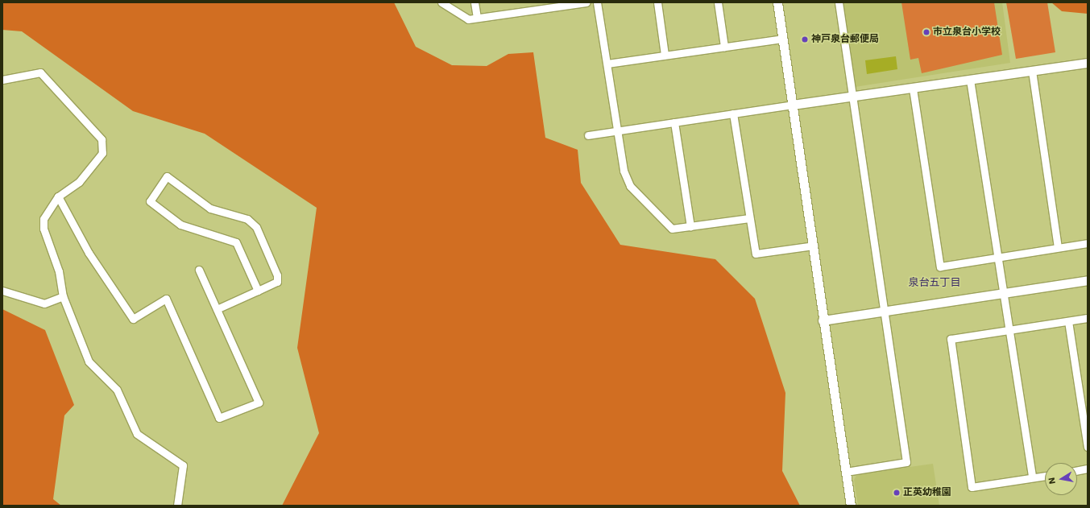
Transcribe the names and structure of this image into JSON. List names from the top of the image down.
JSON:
{
  "districts": ["泉台五丁目"],
  "places": ["市立泉台小学校", "神戸泉台郵便局", "正英幼稚園"],
  "north": "left"
}
